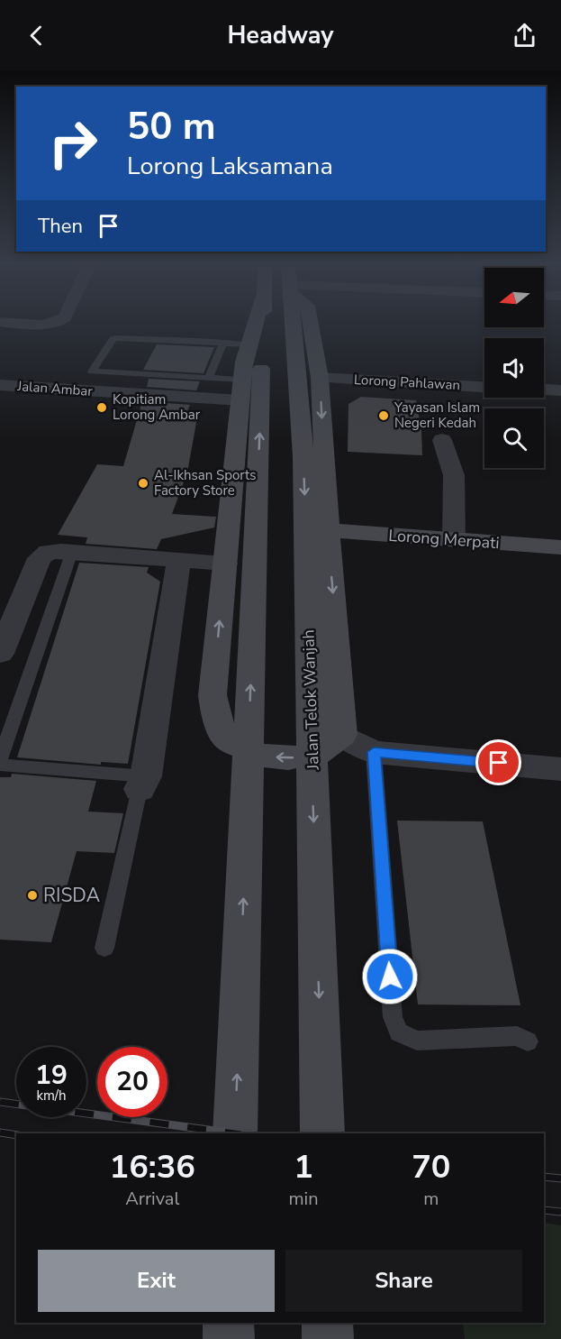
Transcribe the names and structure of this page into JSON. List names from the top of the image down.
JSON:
{
  "streets": {
    "main road": ["Lorong Merpati", "Jalan Telok Wanjah"],
    "street": ["Lorong Pahlawan", "Jalan Ambar"]
  },
  "places": [
    "Kopitiam Lorong Ambar",
    "Yayasan Islam Negeri Kedah",
    "Al-Ikhsan Sports Factory Store",
    "RISDA"
  ],
  "north": "left",
  "page": {
    "header": "Headway",
    "turn": ["50 m", "Lorong Laksamana"],
    "then": "Then",
    "speed": "19 km/h",
    "limit": "20",
    "eta": [
      "16:36",
      "Arrival",
      "1",
      "min",
      "70",
      "m"
    ],
    "buttons": ["Exit", "Share"]
  }
}
